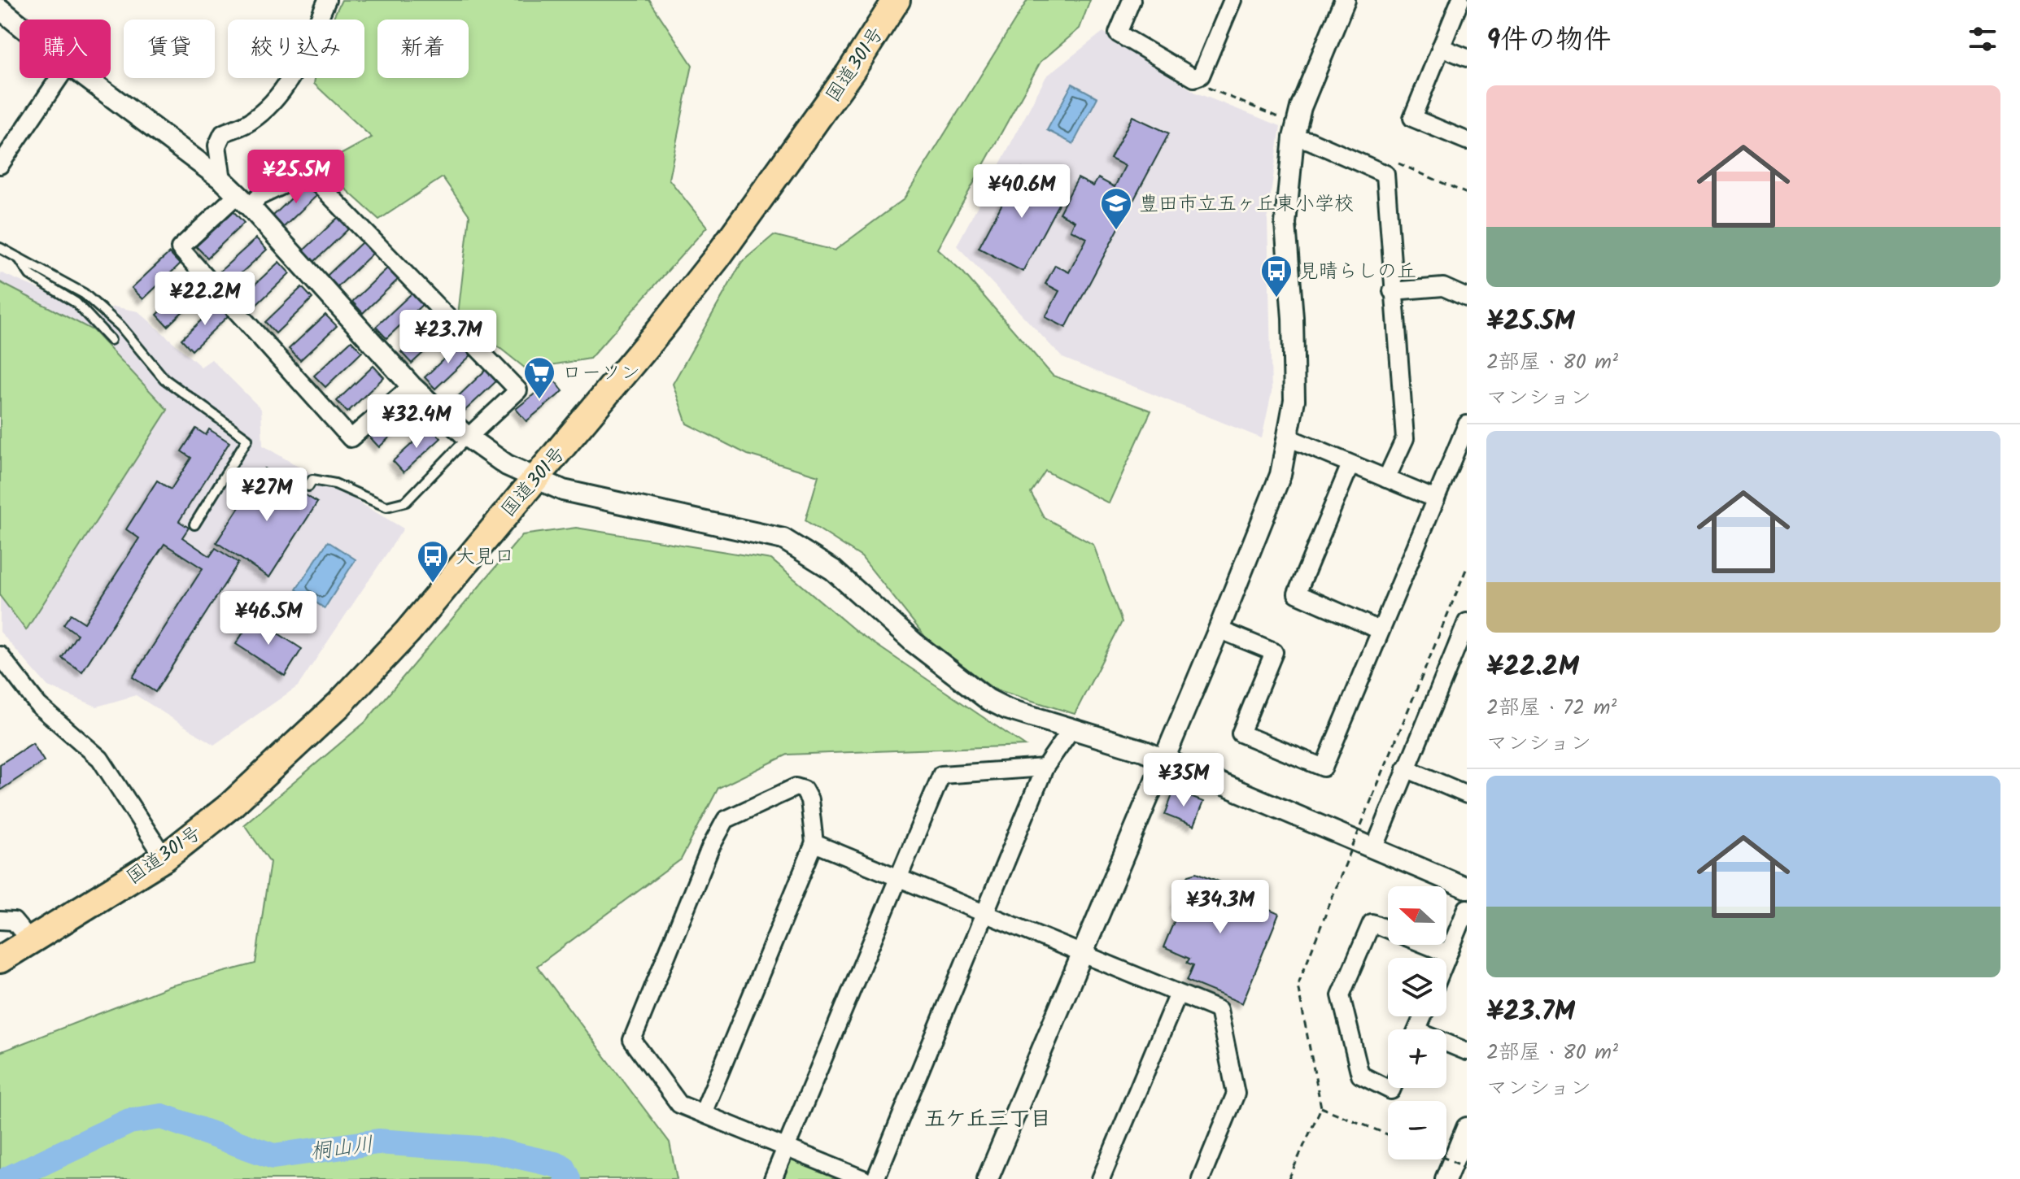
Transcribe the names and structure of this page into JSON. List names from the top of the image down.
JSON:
{
  "streets": {
    "highway": ["国道301号"]
  },
  "districts": ["五ケ丘三丁目"],
  "water": ["桐山川"],
  "places": {
    "school or university": ["豊田市立五ヶ丘東小学校"],
    "bus stop": ["見晴らしの丘", "大見口"],
    "supermarket": ["ローソン"]
  },
  "north": "left",
  "page": {
    "heading": "9件の物件",
    "chip": [
      "購入",
      "賃貸",
      "絞り込み",
      "新着"
    ],
    "list": [
      {
        "name": "¥25.5M",
        "note": "2部屋 · 80 m² · マンション"
      },
      {
        "name": "¥22.2M",
        "note": "2部屋 · 72 m² · マンション"
      },
      {
        "name": "¥23.7M",
        "note": "2部屋 · 80 m² · マンション"
      }
    ],
    "price": [
      "¥25.5M",
      "¥40.6M",
      "¥22.2M",
      "¥23.7M",
      "¥32.4M",
      "¥27M",
      "¥46.5M",
      "¥35M",
      "¥34.3M"
    ],
    "map_buttons": ["+", "−"]
  }
}
